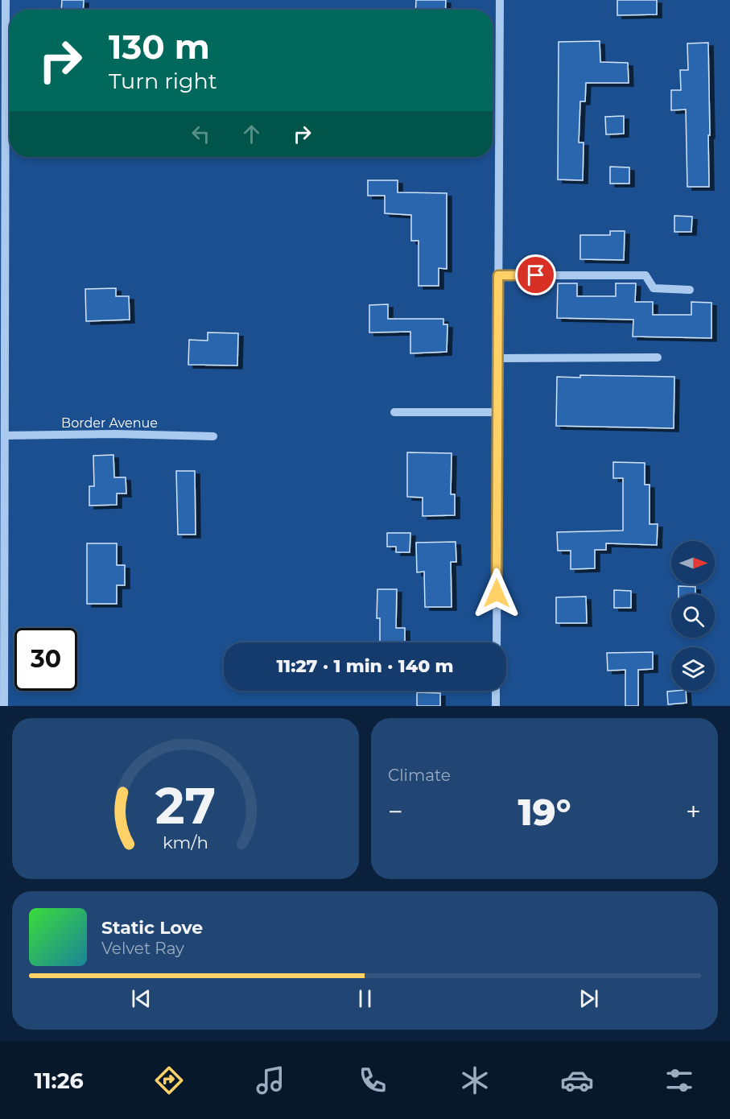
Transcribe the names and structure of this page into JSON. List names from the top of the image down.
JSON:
{
  "streets": {
    "street": ["Border Avenue"]
  },
  "north": "right",
  "page": {
    "turn": ["130 m", "Turn right"],
    "limit": "30",
    "trip": "11:27 · 1 min · 140 m",
    "tile": "Climate",
    "heat": ["−", "19°", "+"],
    "song": ["Static Love", "Velvet Ray"],
    "tabs": "11:26",
    "gauge": ["27", "km/h"]
  }
}
